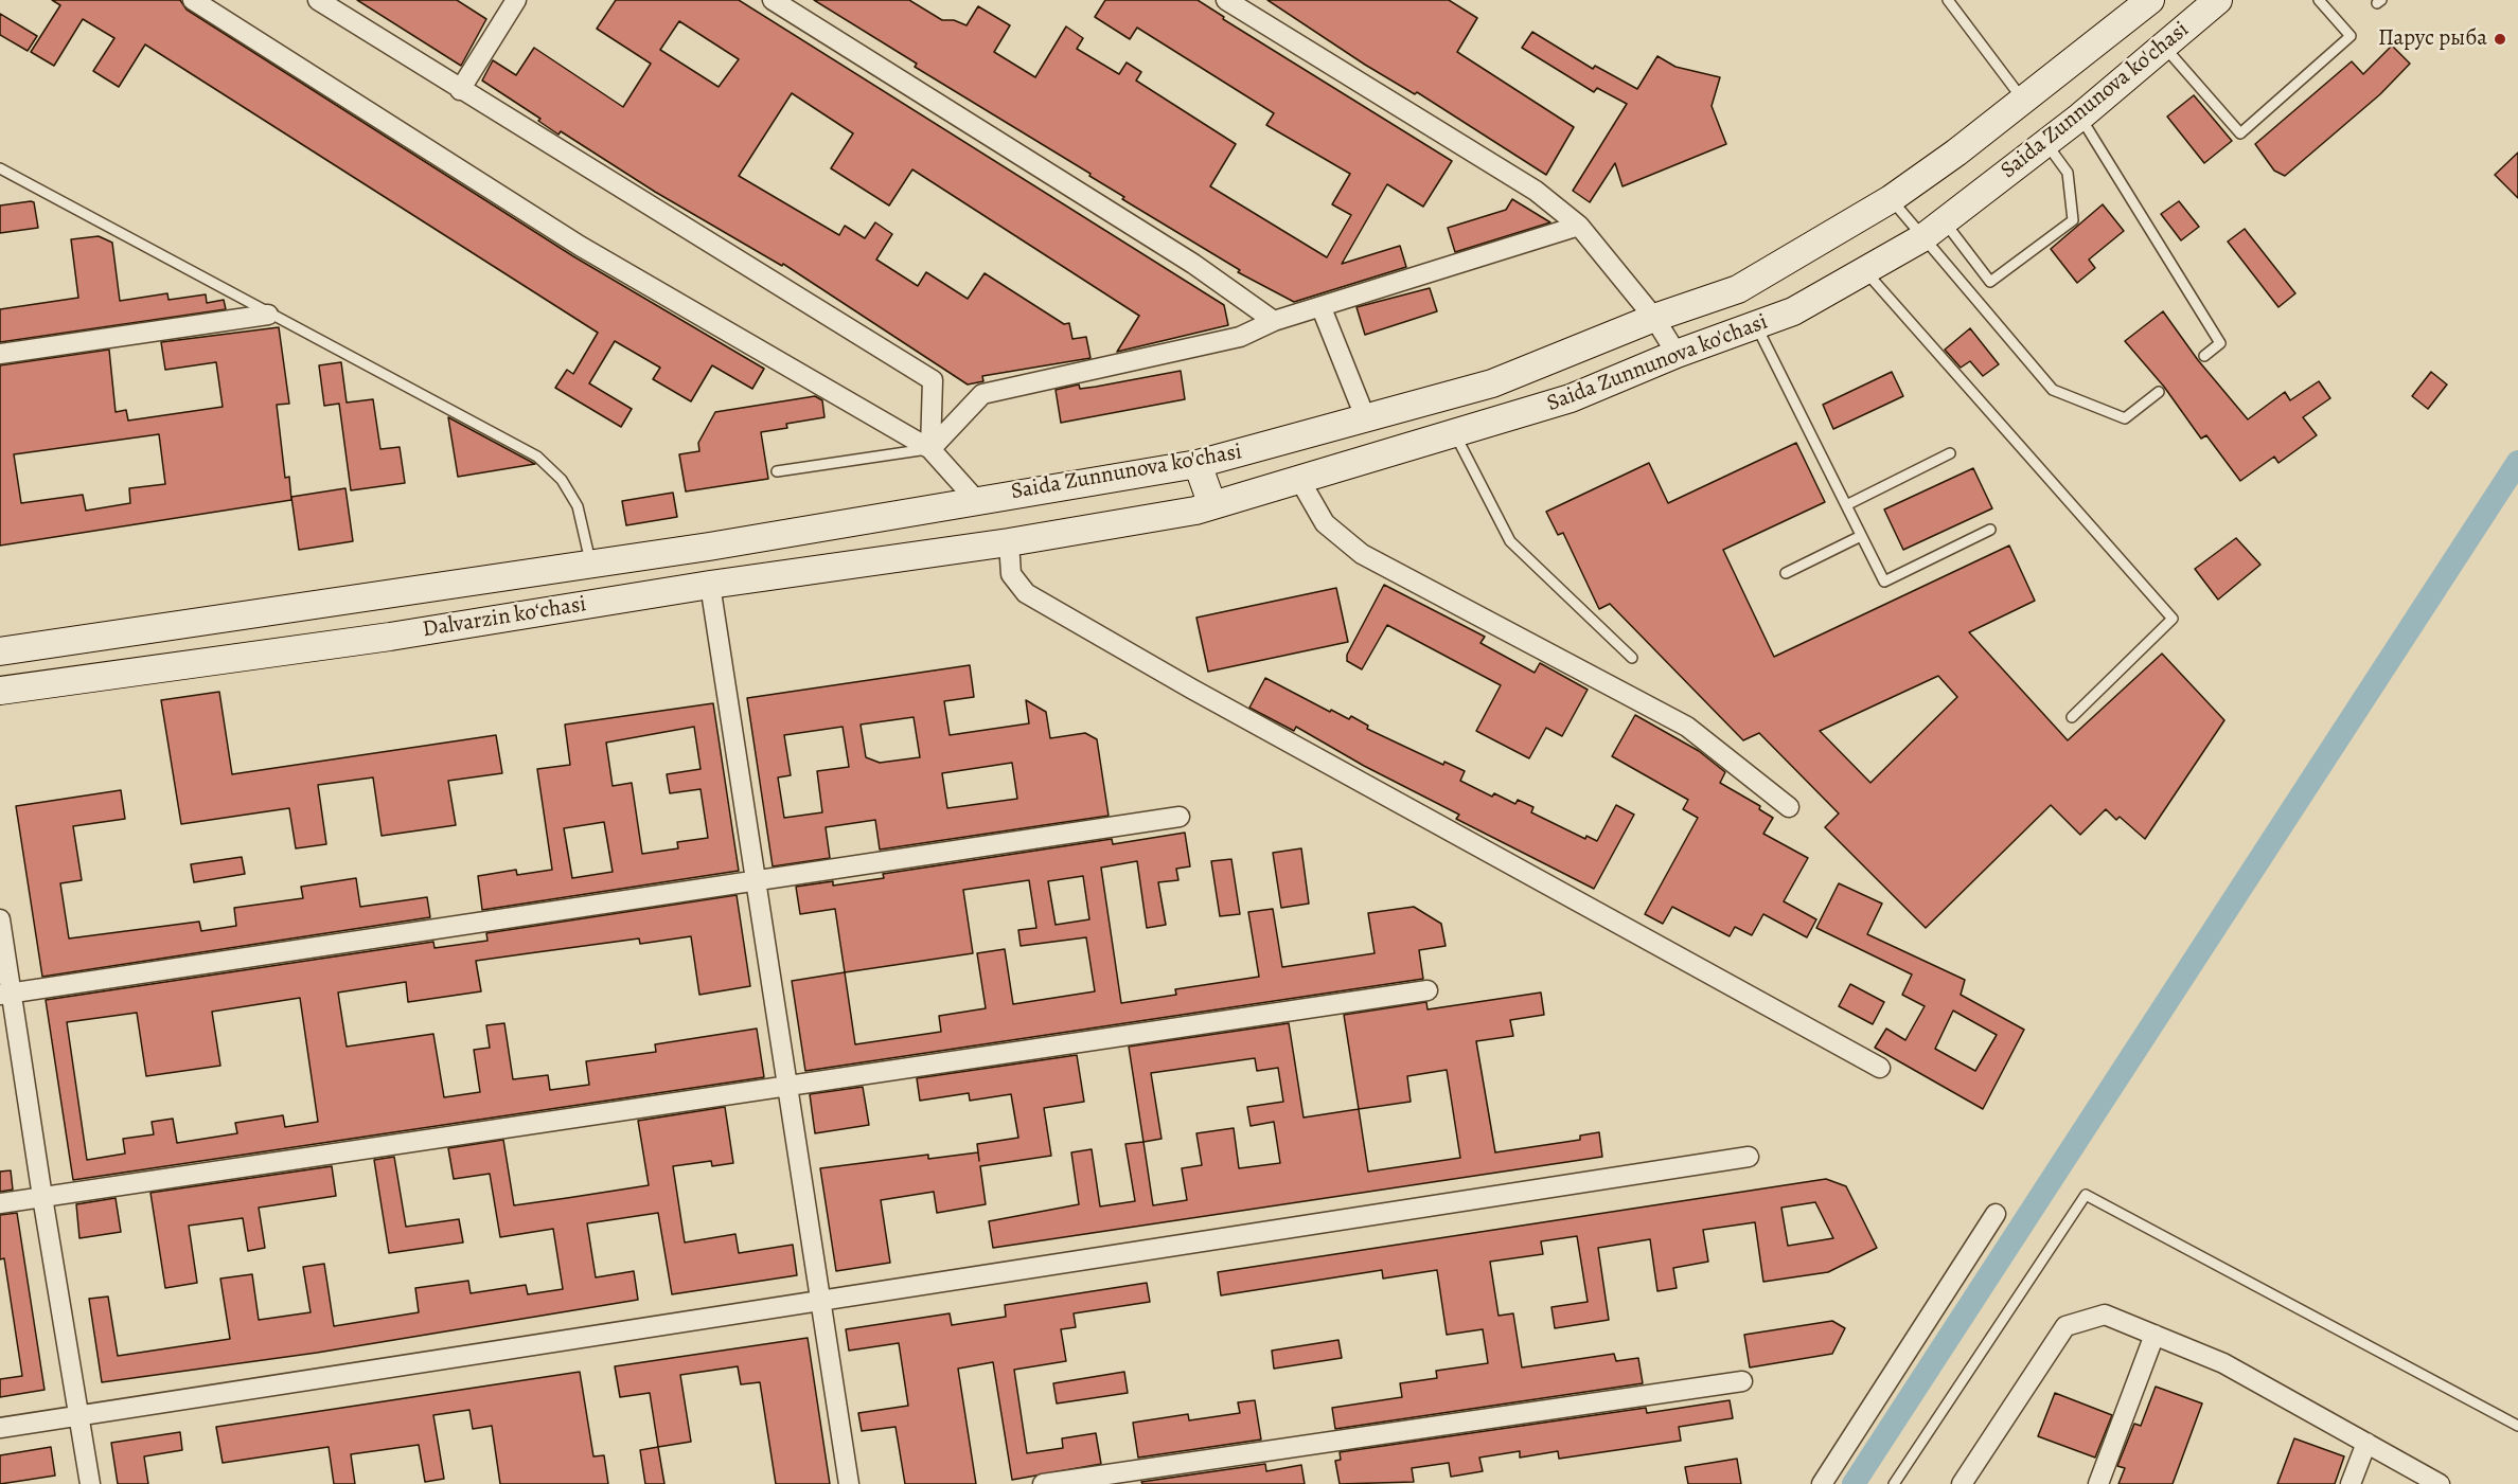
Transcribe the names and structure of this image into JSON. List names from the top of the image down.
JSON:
{
  "streets": {
    "main road": ["Saida Zunnunova ko'chasi", "Dalvarzin koʻchasi"]
  },
  "crossings": [
    ["Saida Zunnunova ko'chasi", "Dalvarzin koʻchasi"]
  ],
  "places": ["Парус рыба"]
}
